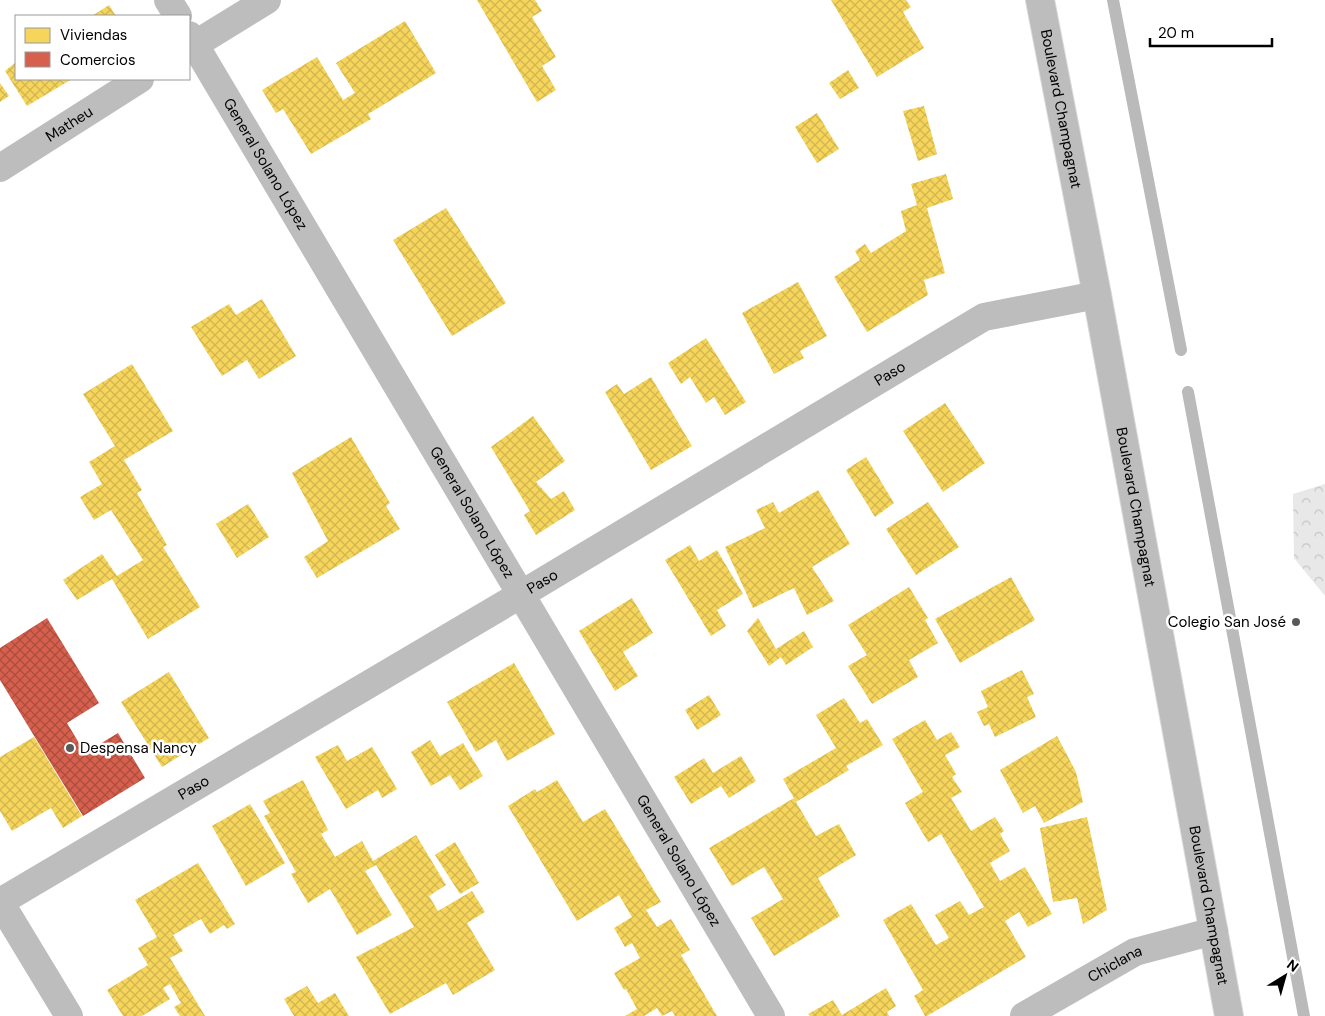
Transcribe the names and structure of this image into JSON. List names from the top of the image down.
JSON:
{
  "streets": {
    "street": [
      "Boulevard Champagnat",
      "Matheu",
      "General Solano López",
      "Paso",
      "Chiclana"
    ]
  },
  "crossings": [
    ["Boulevard Champagnat", "Paso"],
    ["Boulevard Champagnat", "Chiclana"],
    ["General Solano López", "Paso"]
  ],
  "places": ["Colegio San José", "Despensa Nancy"],
  "legend": ["Viviendas", "Comercios"],
  "scale_bar": "20 m",
  "north": "top right"
}
